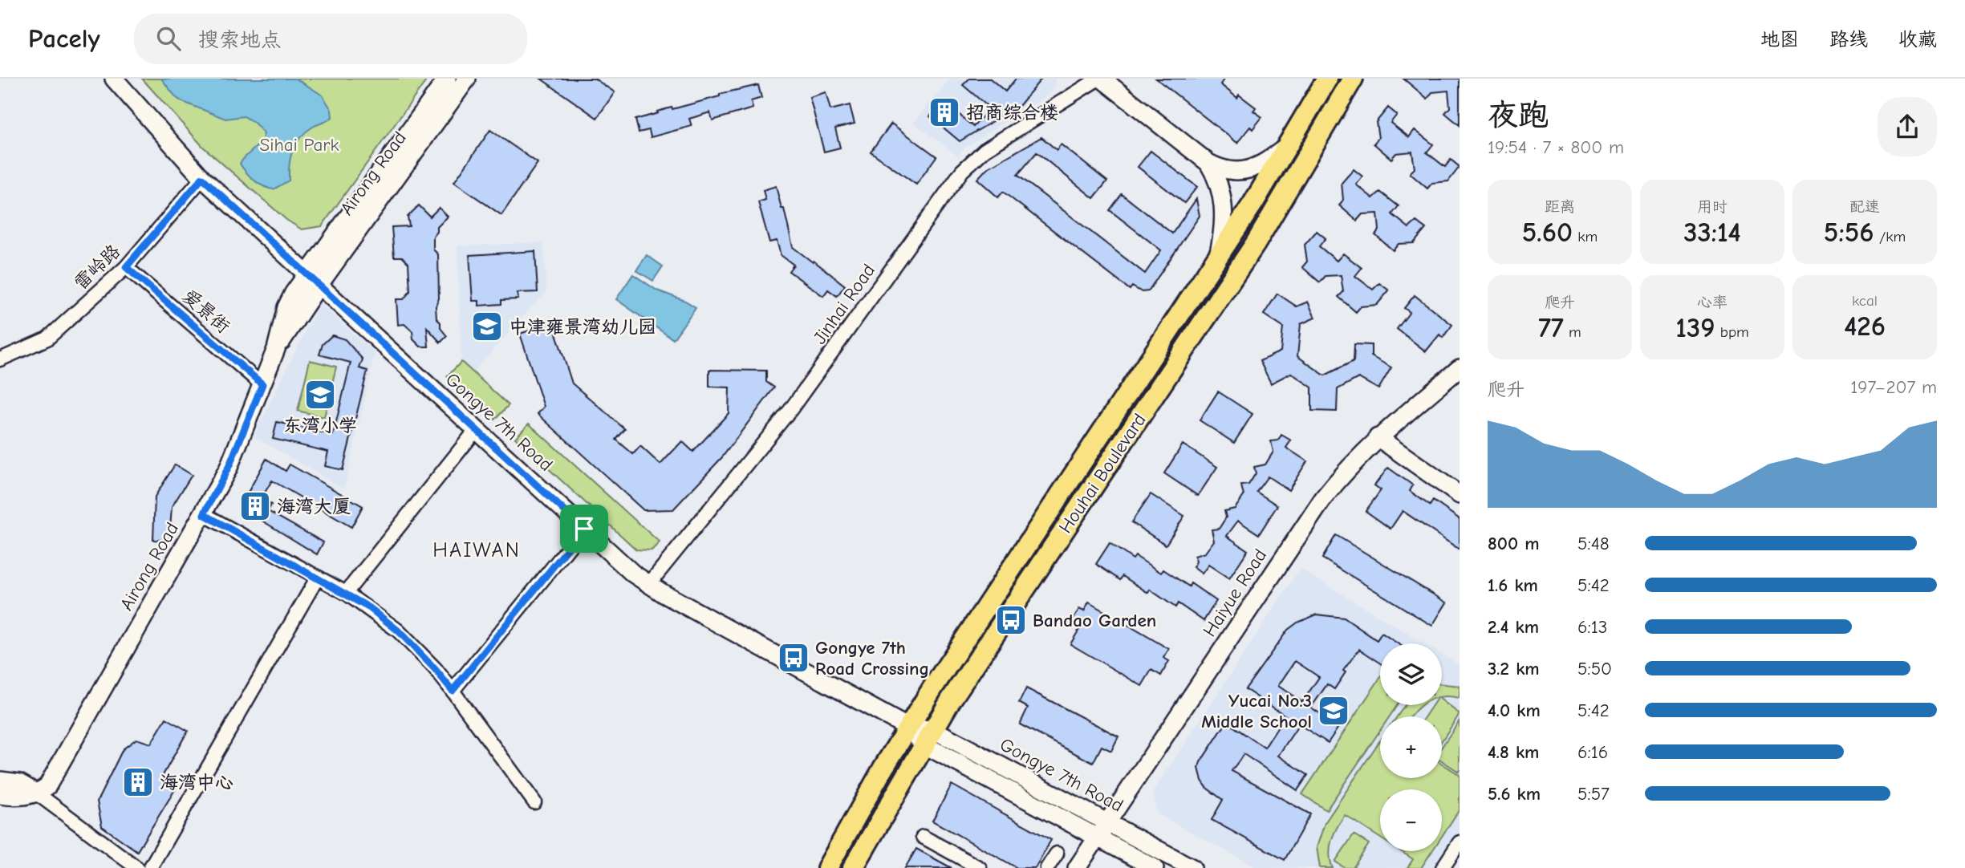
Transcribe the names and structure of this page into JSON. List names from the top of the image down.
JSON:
{
  "streets": {
    "main road": ["Houhai Boulevard"],
    "street": [
      "Airong Road",
      "雷岭路",
      "Jinhai Road",
      "爱景街",
      "Gongye 7th Road",
      "Haiyue Road"
    ]
  },
  "crossings": [
    ["Airong Road", "爱景街"],
    ["Airong Road", "Gongye 7th Road"],
    ["雷岭路", "爱景街"],
    ["雷岭路", "Gongye 7th Road"],
    ["Jinhai Road", "Gongye 7th Road"],
    ["Gongye 7th Road", "Houhai Boulevard"],
    ["Gongye 7th Road", "Haiyue Road"]
  ],
  "districts": ["HAIWAN"],
  "parks": ["Sihai Park"],
  "places": {
    "building": ["招商综合楼", "海湾大厦", "海湾中心"],
    "school or university": ["中津雍景湾幼儿园", "东湾小学", "Yucai No.3 Middle School"],
    "bus stop": ["Bandao Garden", "Gongye 7th Road Crossing"]
  },
  "page": {
    "header": "Pacely",
    "search": "搜索地点",
    "nav": ["地图", "路线", "收藏"],
    "heading": ["夜跑", "19:54 · 7 × 800 m"],
    "stats": [
      ["距离", "5.60 km"],
      ["用时", "33:14"],
      ["配速", "5:56 /km"],
      ["爬升", "77 m"],
      ["心率", "139 bpm"],
      ["kcal", "426"]
    ],
    "chart": ["爬升", "197–207 m"],
    "list": [
      {
        "name": "800 m",
        "note": "5:48"
      },
      {
        "name": "1.6 km",
        "note": "5:42"
      },
      {
        "name": "2.4 km",
        "note": "6:13"
      },
      {
        "name": "3.2 km",
        "note": "5:50"
      },
      {
        "name": "4.0 km",
        "note": "5:42"
      },
      {
        "name": "4.8 km",
        "note": "6:16"
      },
      {
        "name": "5.6 km",
        "note": "5:57"
      }
    ],
    "map_buttons": ["+", "−"]
  }
}
